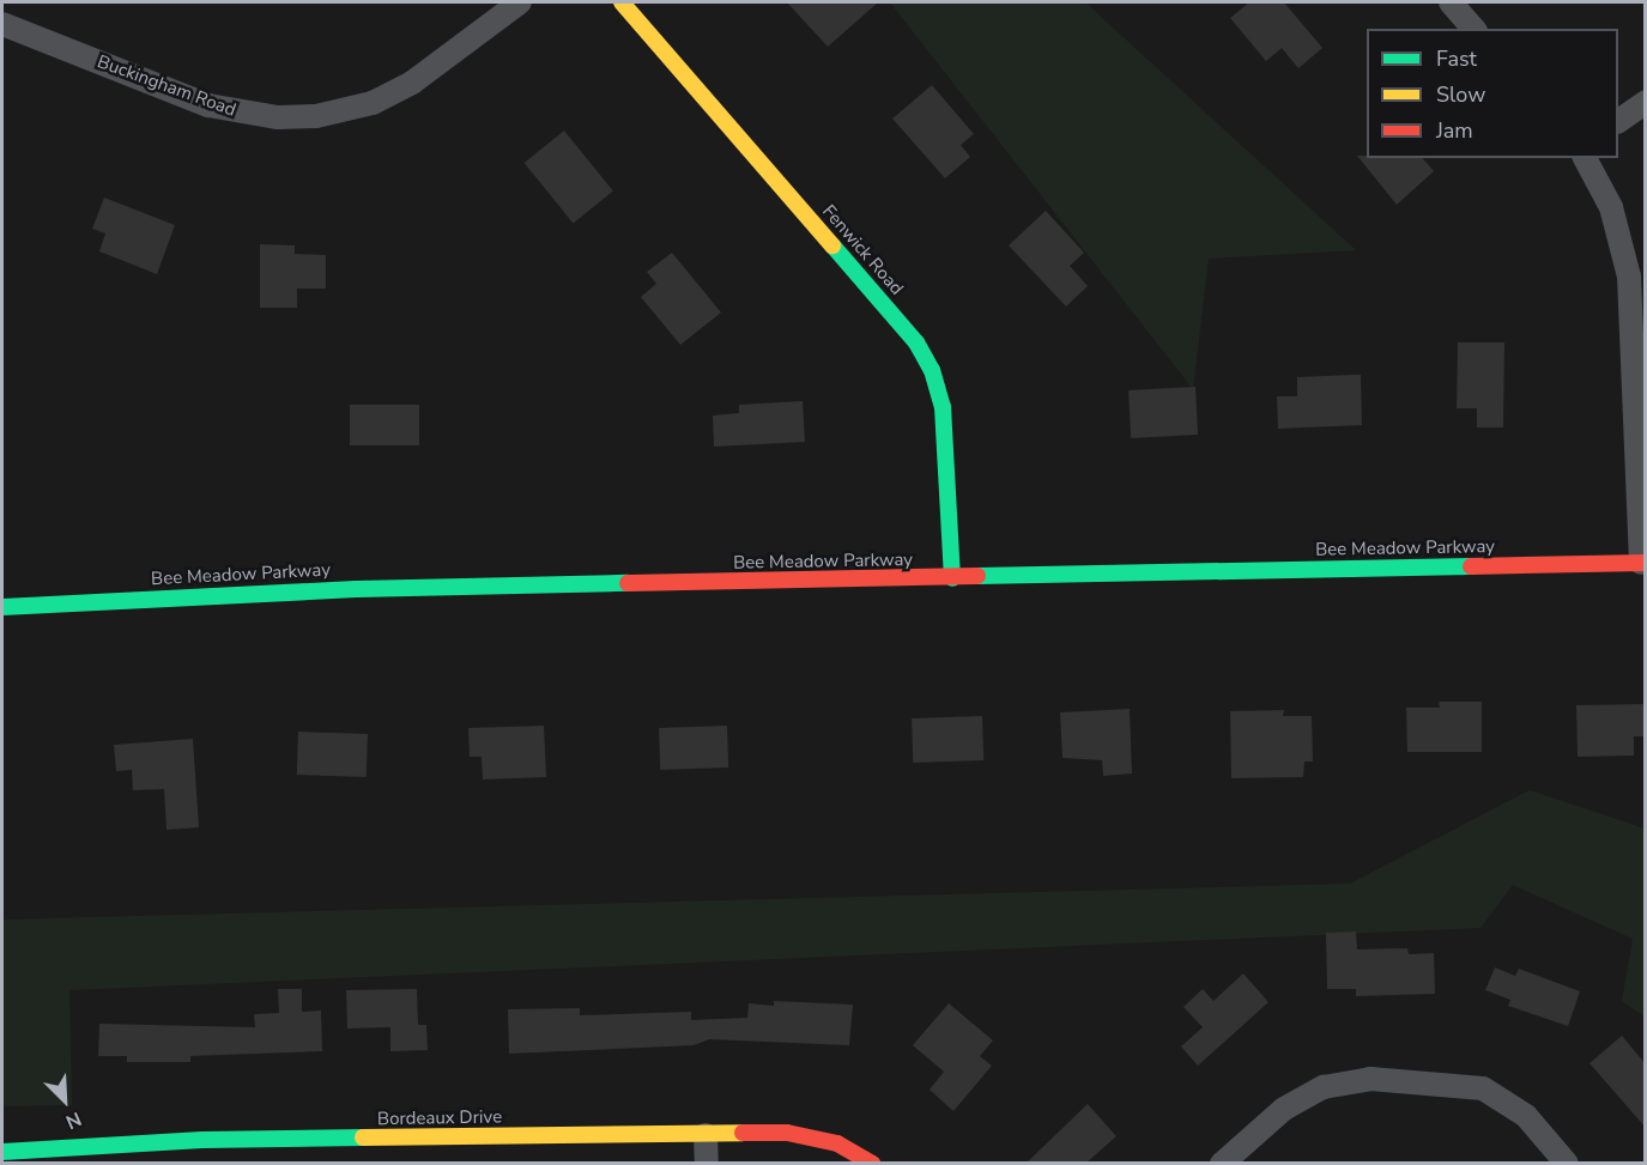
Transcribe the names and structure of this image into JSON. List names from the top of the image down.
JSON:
{
  "streets": {
    "street": [
      "Buckingham Road",
      "Fenwick Road",
      "Bee Meadow Parkway",
      "Bordeaux Drive"
    ]
  },
  "crossings": [
    ["Fenwick Road", "Bee Meadow Parkway"]
  ],
  "legend": ["Fast", "Slow", "Jam"],
  "north": "bottom right"
}
